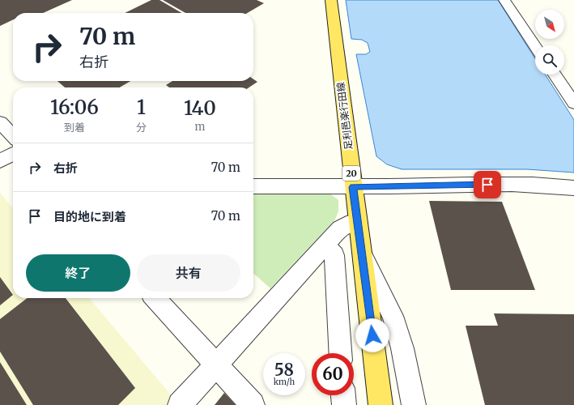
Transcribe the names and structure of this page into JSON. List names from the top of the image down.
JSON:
{
  "streets": {
    "main road": ["足利邑楽行田線", "20"]
  },
  "north": "bottom right",
  "page": {
    "turn": ["70 m", "右折"],
    "eta": [
      "16:06",
      "到着",
      "1",
      "分",
      "140",
      "m"
    ],
    "list": [
      {
        "name": "右折",
        "value": "70 m"
      },
      {
        "name": "目的地に到着",
        "value": "70 m"
      }
    ],
    "buttons": ["終了", "共有"],
    "speed": "58 km/h",
    "limit": "60"
  }
}
